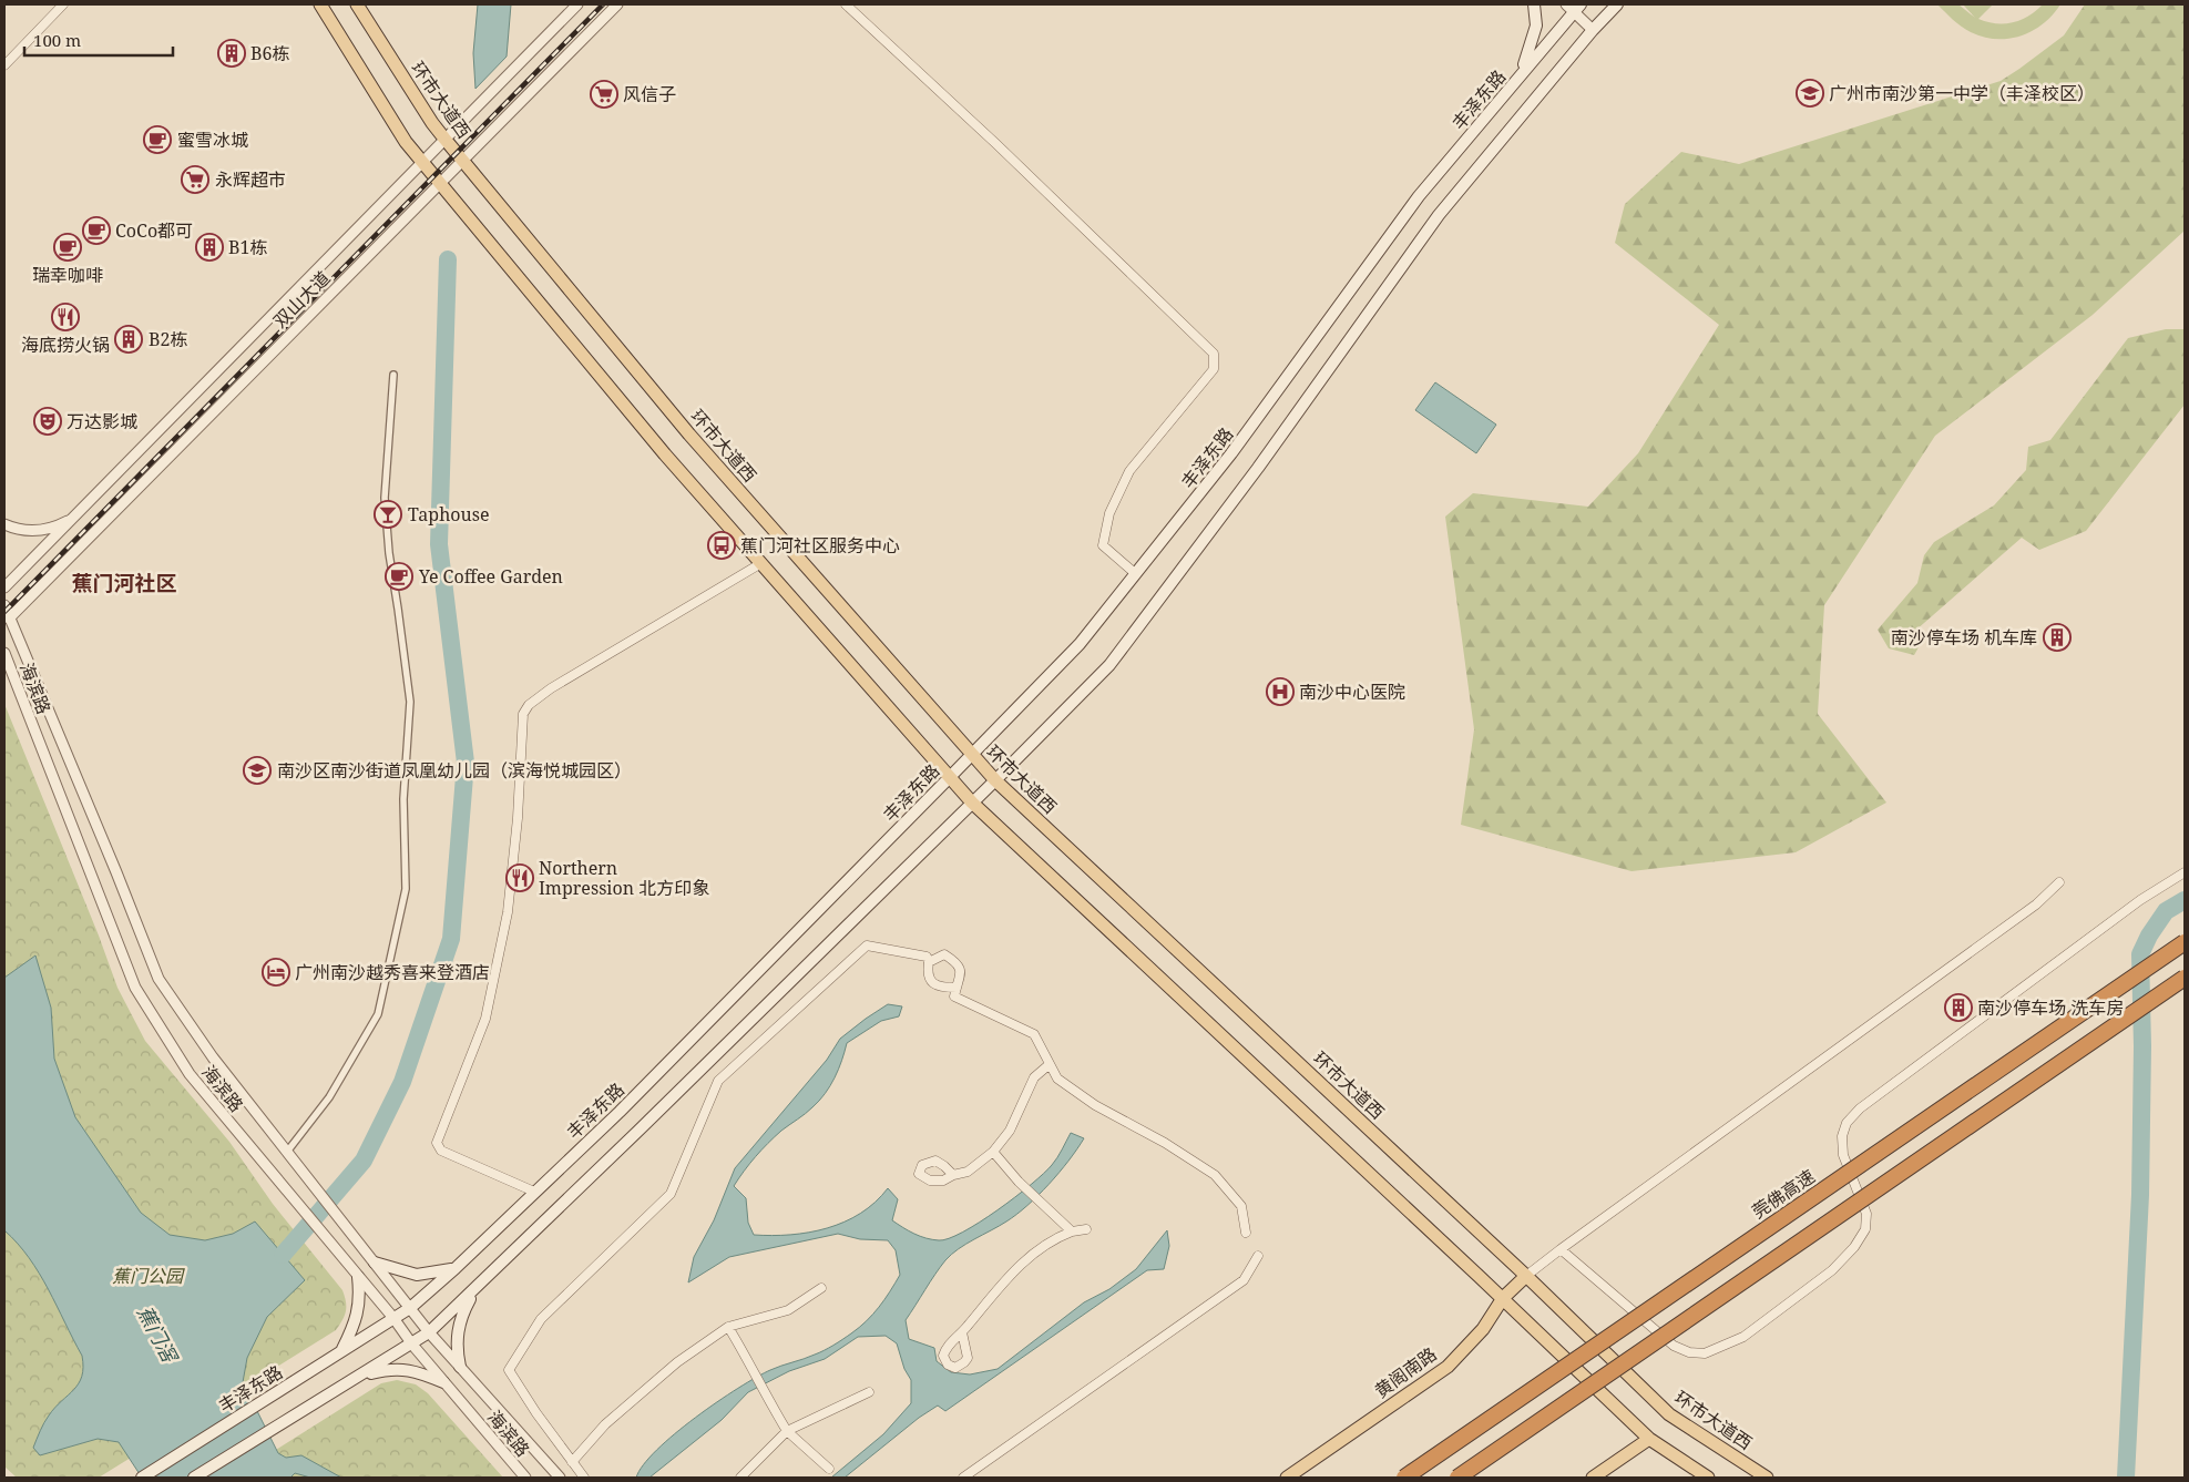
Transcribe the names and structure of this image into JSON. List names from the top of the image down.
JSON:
{
  "streets": {
    "highway": ["莞佛高速"],
    "main road": ["环市大道西", "丰泽东路", "黄阁南路"],
    "street": ["双山大道", "海滨路"]
  },
  "crossings": [
    ["环市大道西", "丰泽东路"],
    ["环市大道西", "双山大道"],
    ["环市大道西", "黄阁南路"],
    ["丰泽东路", "海滨路"],
    ["双山大道", "海滨路"]
  ],
  "districts": ["蕉门河社区"],
  "water": ["蕉门滘"],
  "parks": ["蕉门公园"],
  "places": {
    "building": [
      "B6栋",
      "B1栋",
      "B2栋",
      "南沙停车场 机车库",
      "南沙停车场 洗车房"
    ],
    "school or university": ["广州市南沙第一中学（丰泽校区）", "南沙区南沙街道凤凰幼儿园（滨海悦城园区）"],
    "supermarket": ["风信子", "永辉超市"],
    "cafe": [
      "蜜雪冰城",
      "CoCo都可",
      "瑞幸咖啡",
      "Ye Coffee Garden"
    ],
    "restaurant": ["海底捞火锅", "Northern Impression 北方印象"],
    "theatre": ["万达影城"],
    "bar": ["Taphouse"],
    "bus stop": ["蕉门河社区服务中心"],
    "hospital": ["南沙中心医院"],
    "hotel": ["广州南沙越秀喜来登酒店"]
  },
  "scale_bar": "100 m"
}
